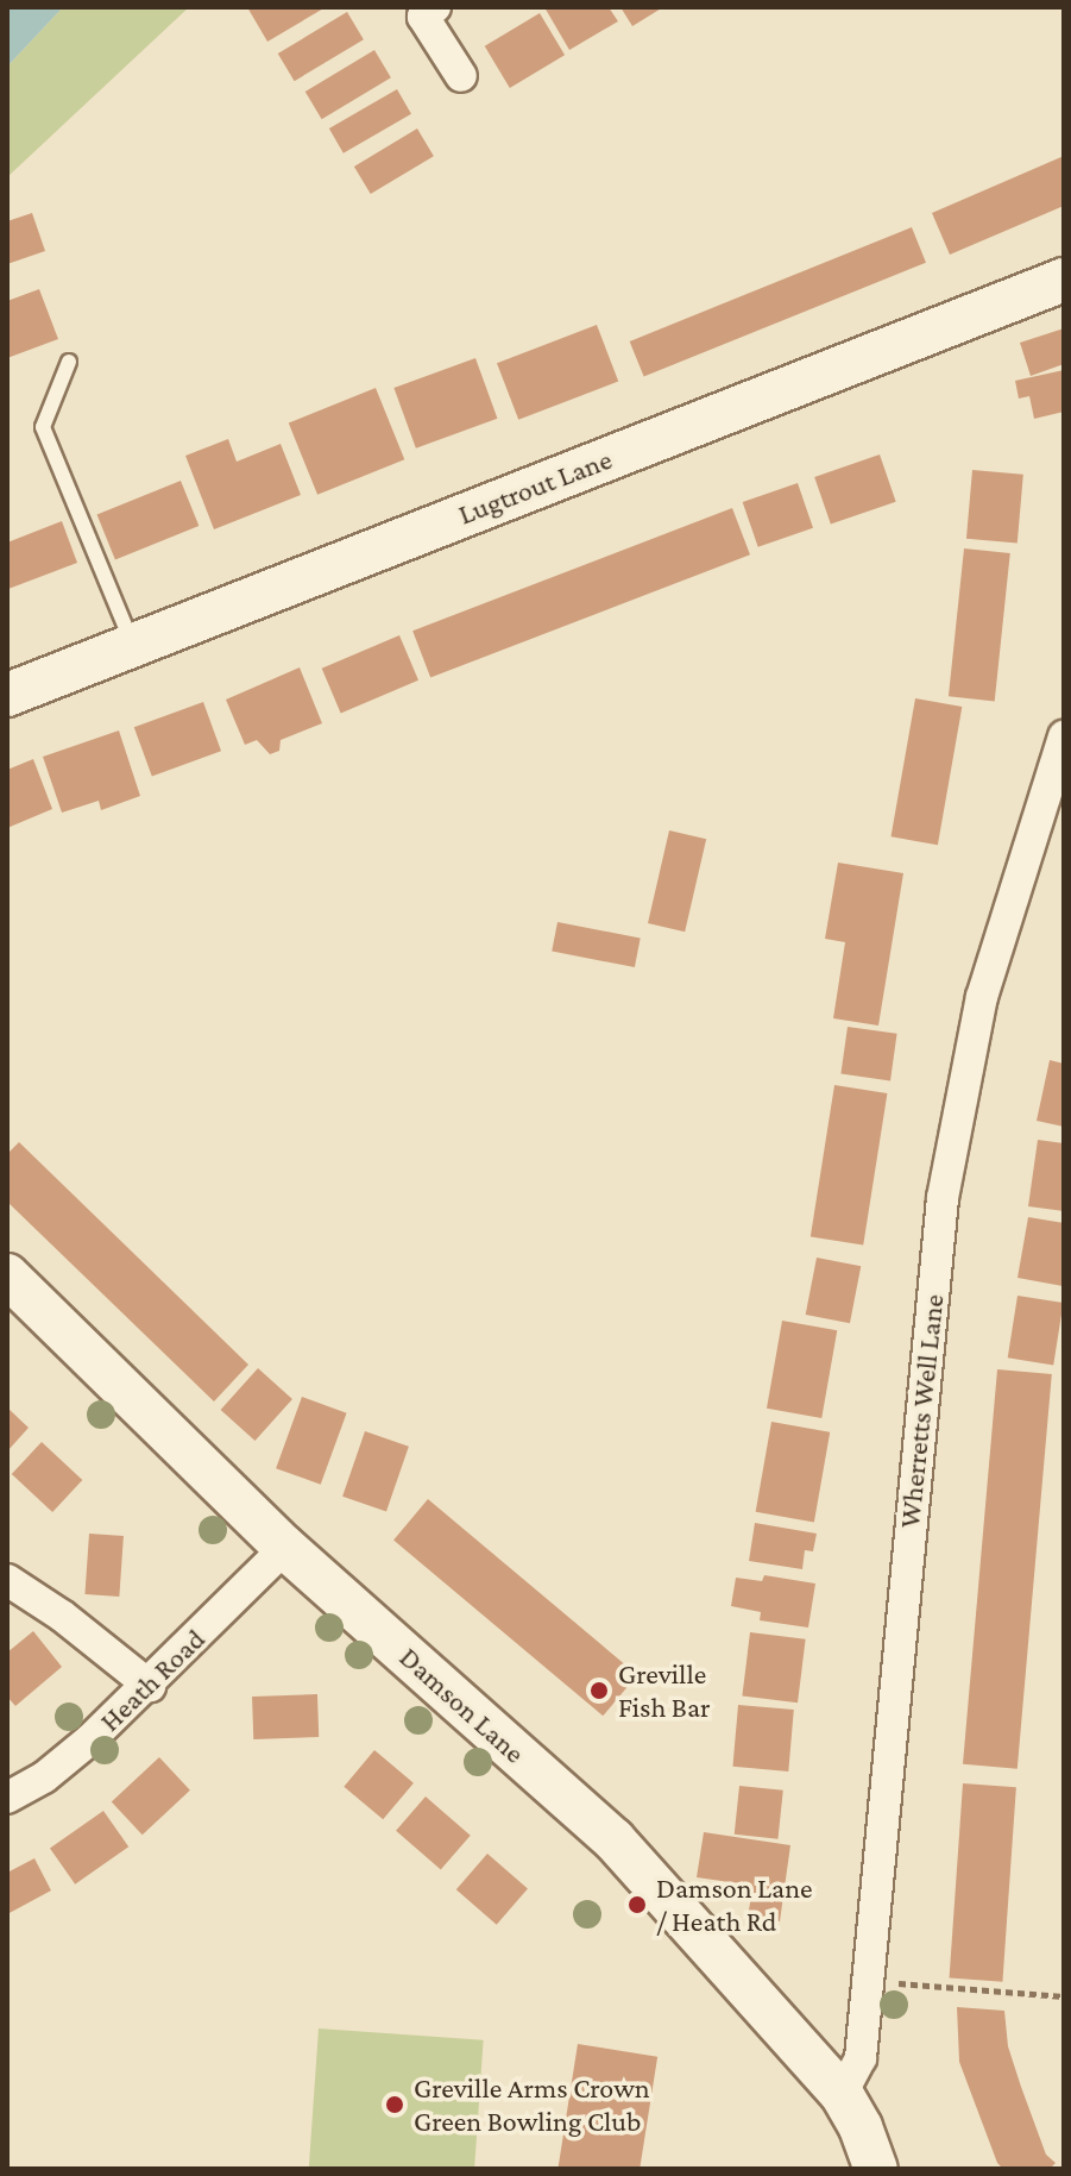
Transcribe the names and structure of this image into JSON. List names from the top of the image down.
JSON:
{
  "streets": {
    "street": [
      "Lugtrout Lane",
      "Wherretts Well Lane",
      "Heath Road",
      "Damson Lane"
    ]
  },
  "crossings": [
    ["Wherretts Well Lane", "Damson Lane"],
    ["Heath Road", "Damson Lane"]
  ],
  "places": ["Greville Fish Bar", "Damson Lane / Heath Rd", "Greville Arms Crown Green Bowling Club"]
}
